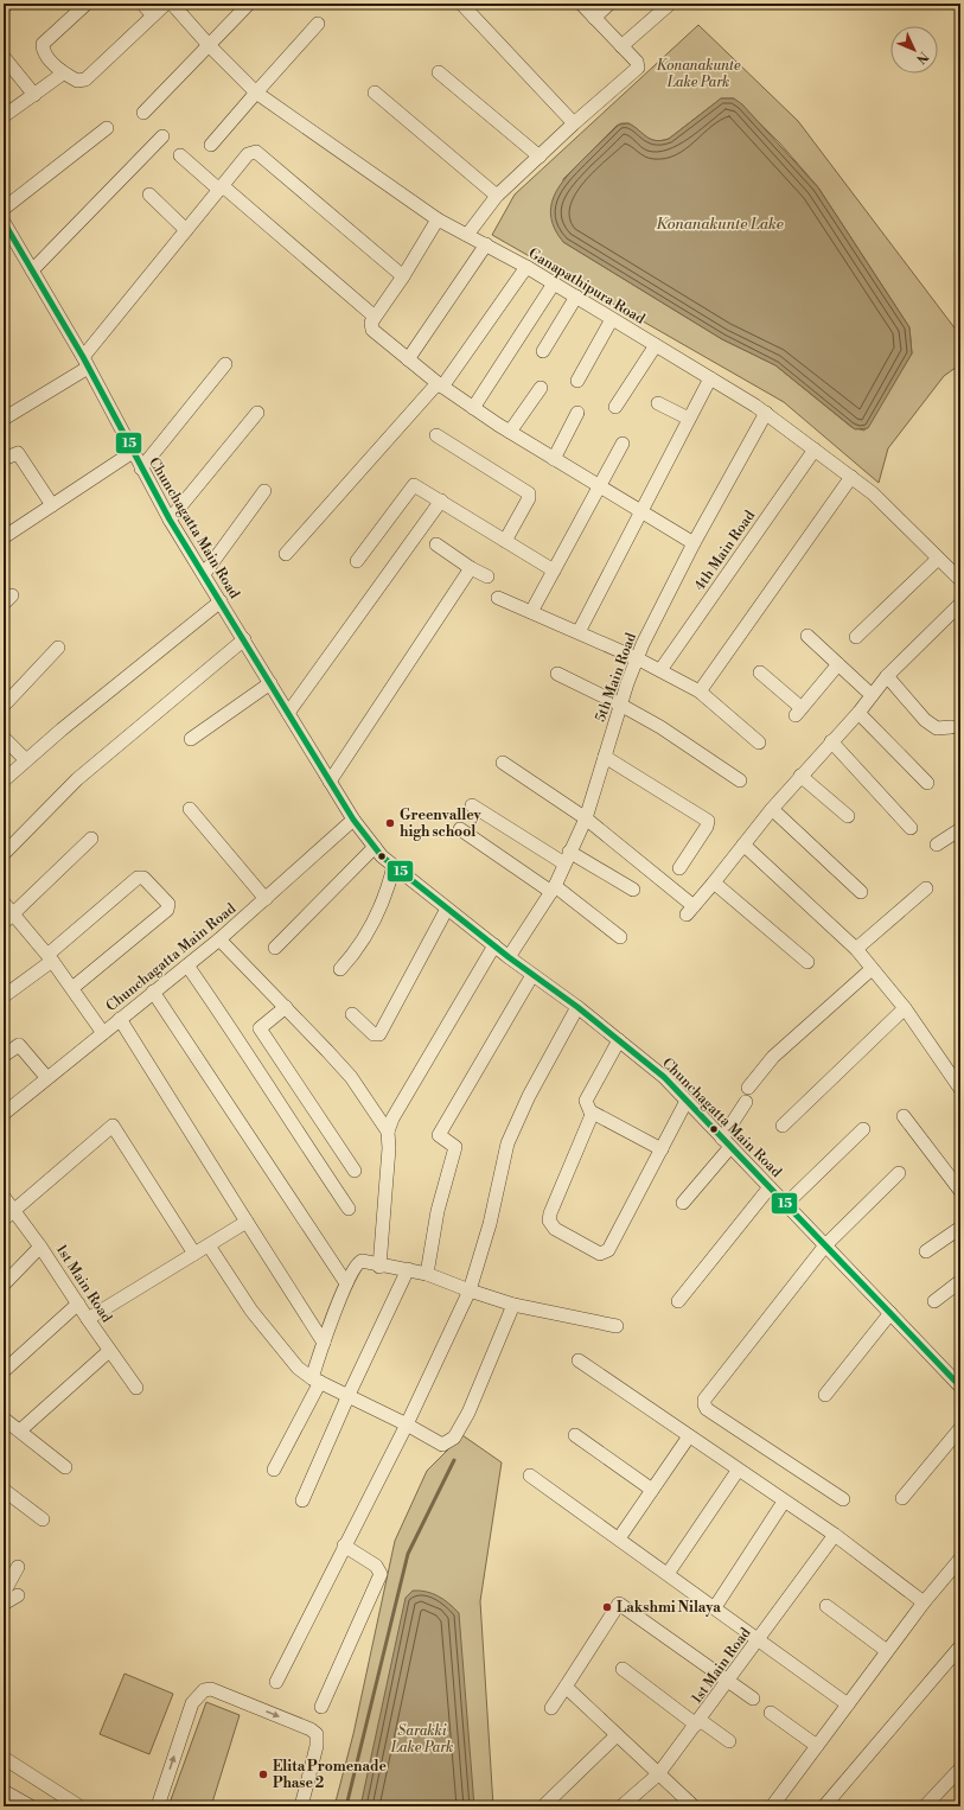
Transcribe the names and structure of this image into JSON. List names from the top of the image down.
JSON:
{
  "streets": {
    "street": [
      "Ganapathipura Road",
      "Chunchagatta Main Road",
      "4th Main Road",
      "5th Main Road",
      "1st Main Road"
    ]
  },
  "crossings": [
    ["Ganapathipura Road", "4th Main Road"],
    ["Ganapathipura Road", "5th Main Road"],
    ["Chunchagatta Main Road", "5th Main Road"]
  ],
  "water": ["Konanakunte Lake"],
  "parks": ["Konanakunte Lake Park", "Sarakki Lake Park"],
  "places": ["Greenvalley high school", "Lakshmi Nilaya", "Elita Promenade Phase 2"],
  "lines": ["transit line 15"],
  "north": "bottom right"
}
